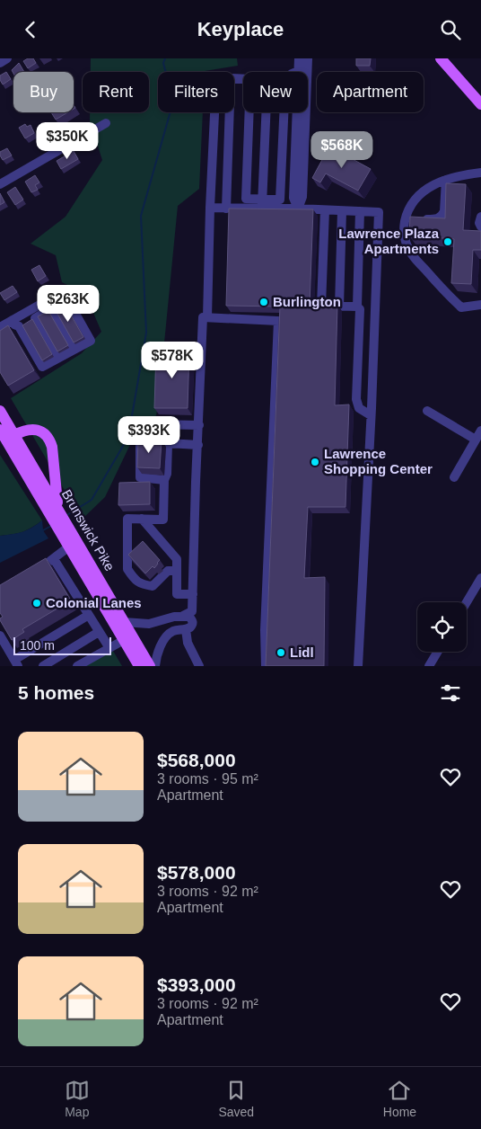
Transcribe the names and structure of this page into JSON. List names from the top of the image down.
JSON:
{
  "streets": {
    "main road": ["Brunswick Pike"]
  },
  "places": [
    "Lawrence Plaza Apartments",
    "Burlington",
    "Lawrence Shopping Center",
    "Colonial Lanes",
    "Lidl"
  ],
  "scale_bar": "100 m",
  "page": {
    "header": "Keyplace",
    "chip": [
      "Buy",
      "Rent",
      "Filters",
      "New",
      "Apartment"
    ],
    "price": [
      "$350K",
      "$568K",
      "$263K",
      "$578K",
      "$393K"
    ],
    "scale": "100 m",
    "heading": "5 homes",
    "list": [
      {
        "name": "$568,000",
        "note": "3 rooms · 95 m² · Apartment"
      },
      {
        "name": "$578,000",
        "note": "3 rooms · 92 m² · Apartment"
      },
      {
        "name": "$393,000",
        "note": "3 rooms · 92 m² · Apartment"
      }
    ],
    "tabs": ["Map", "Saved", "Home"]
  }
}
